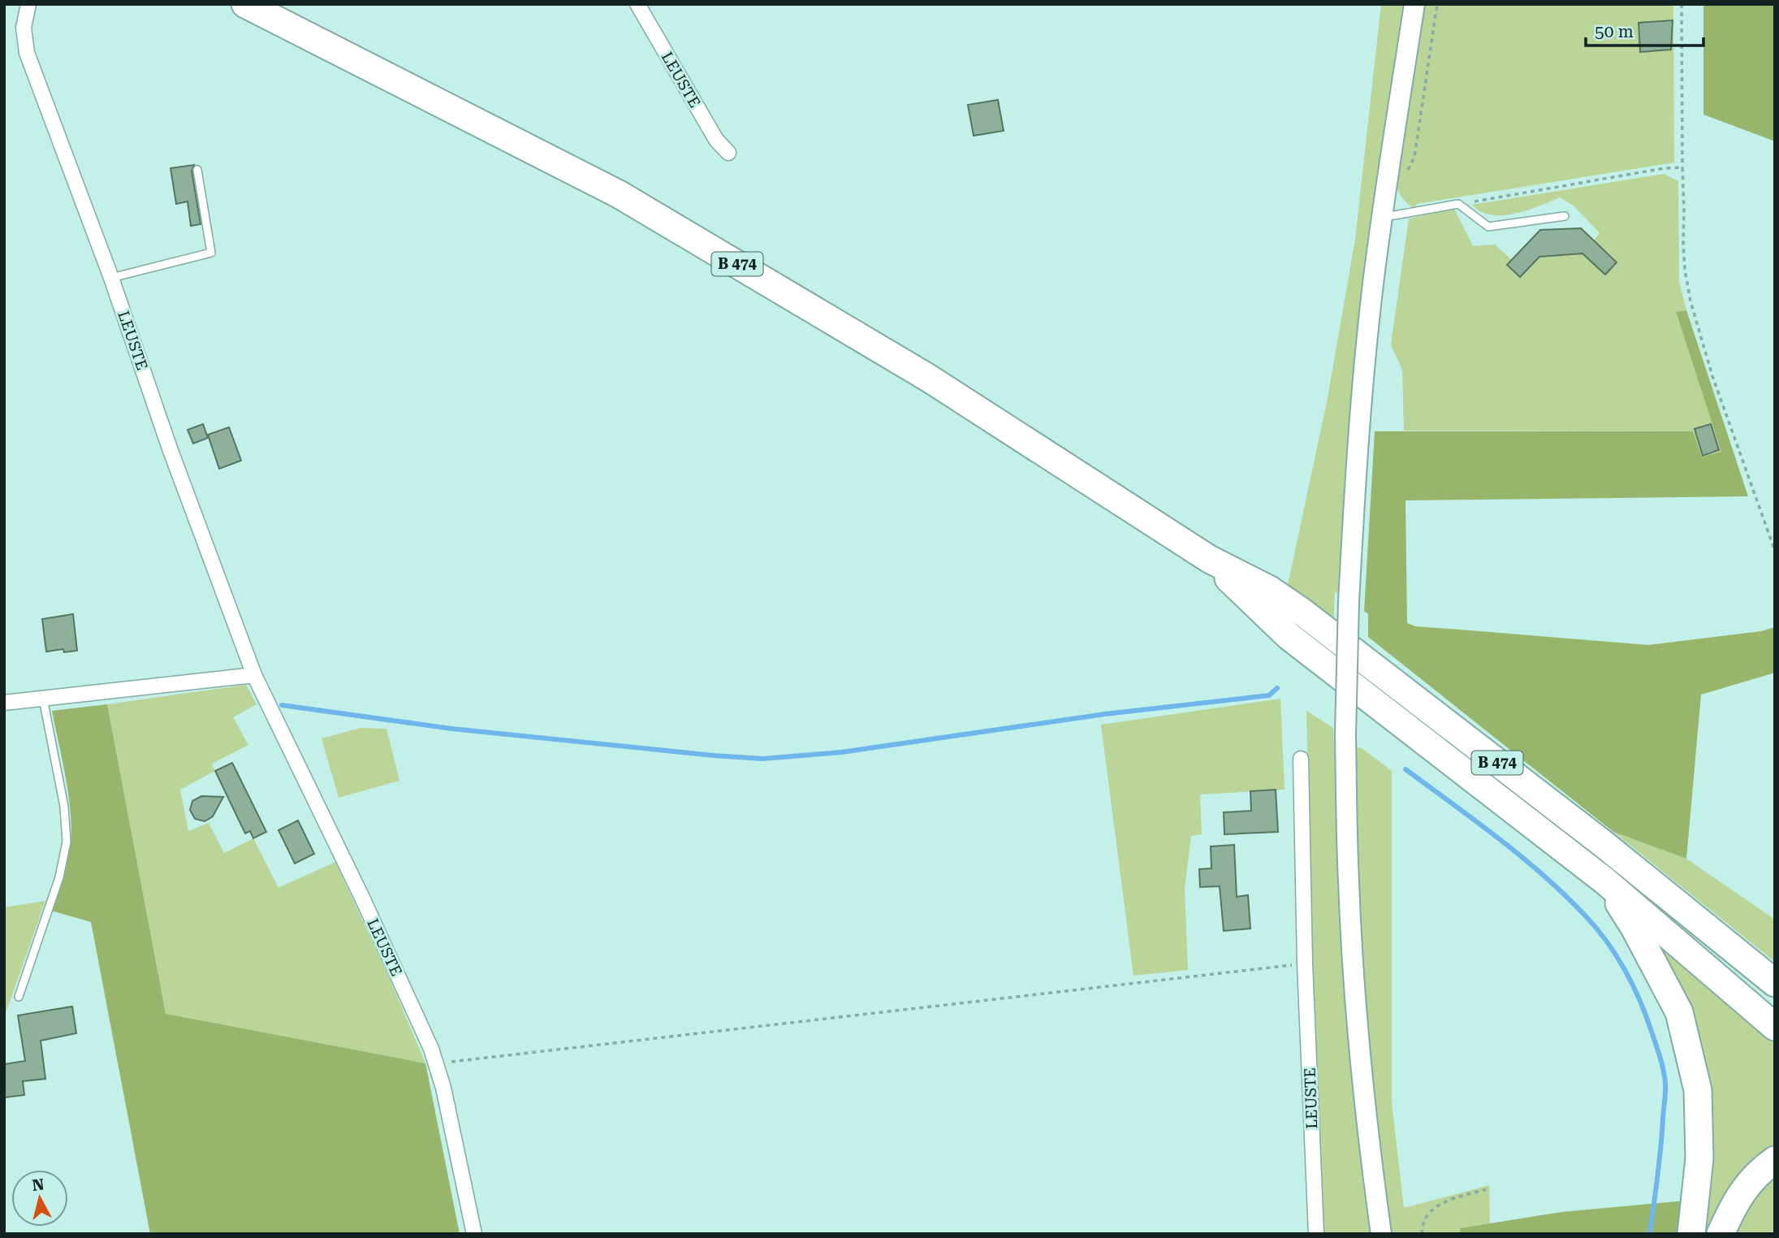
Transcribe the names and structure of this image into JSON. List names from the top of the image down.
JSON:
{
  "streets": {
    "highway": ["B 474"],
    "street": ["LEUSTE"]
  },
  "scale_bar": "50 m",
  "north": "top"
}
